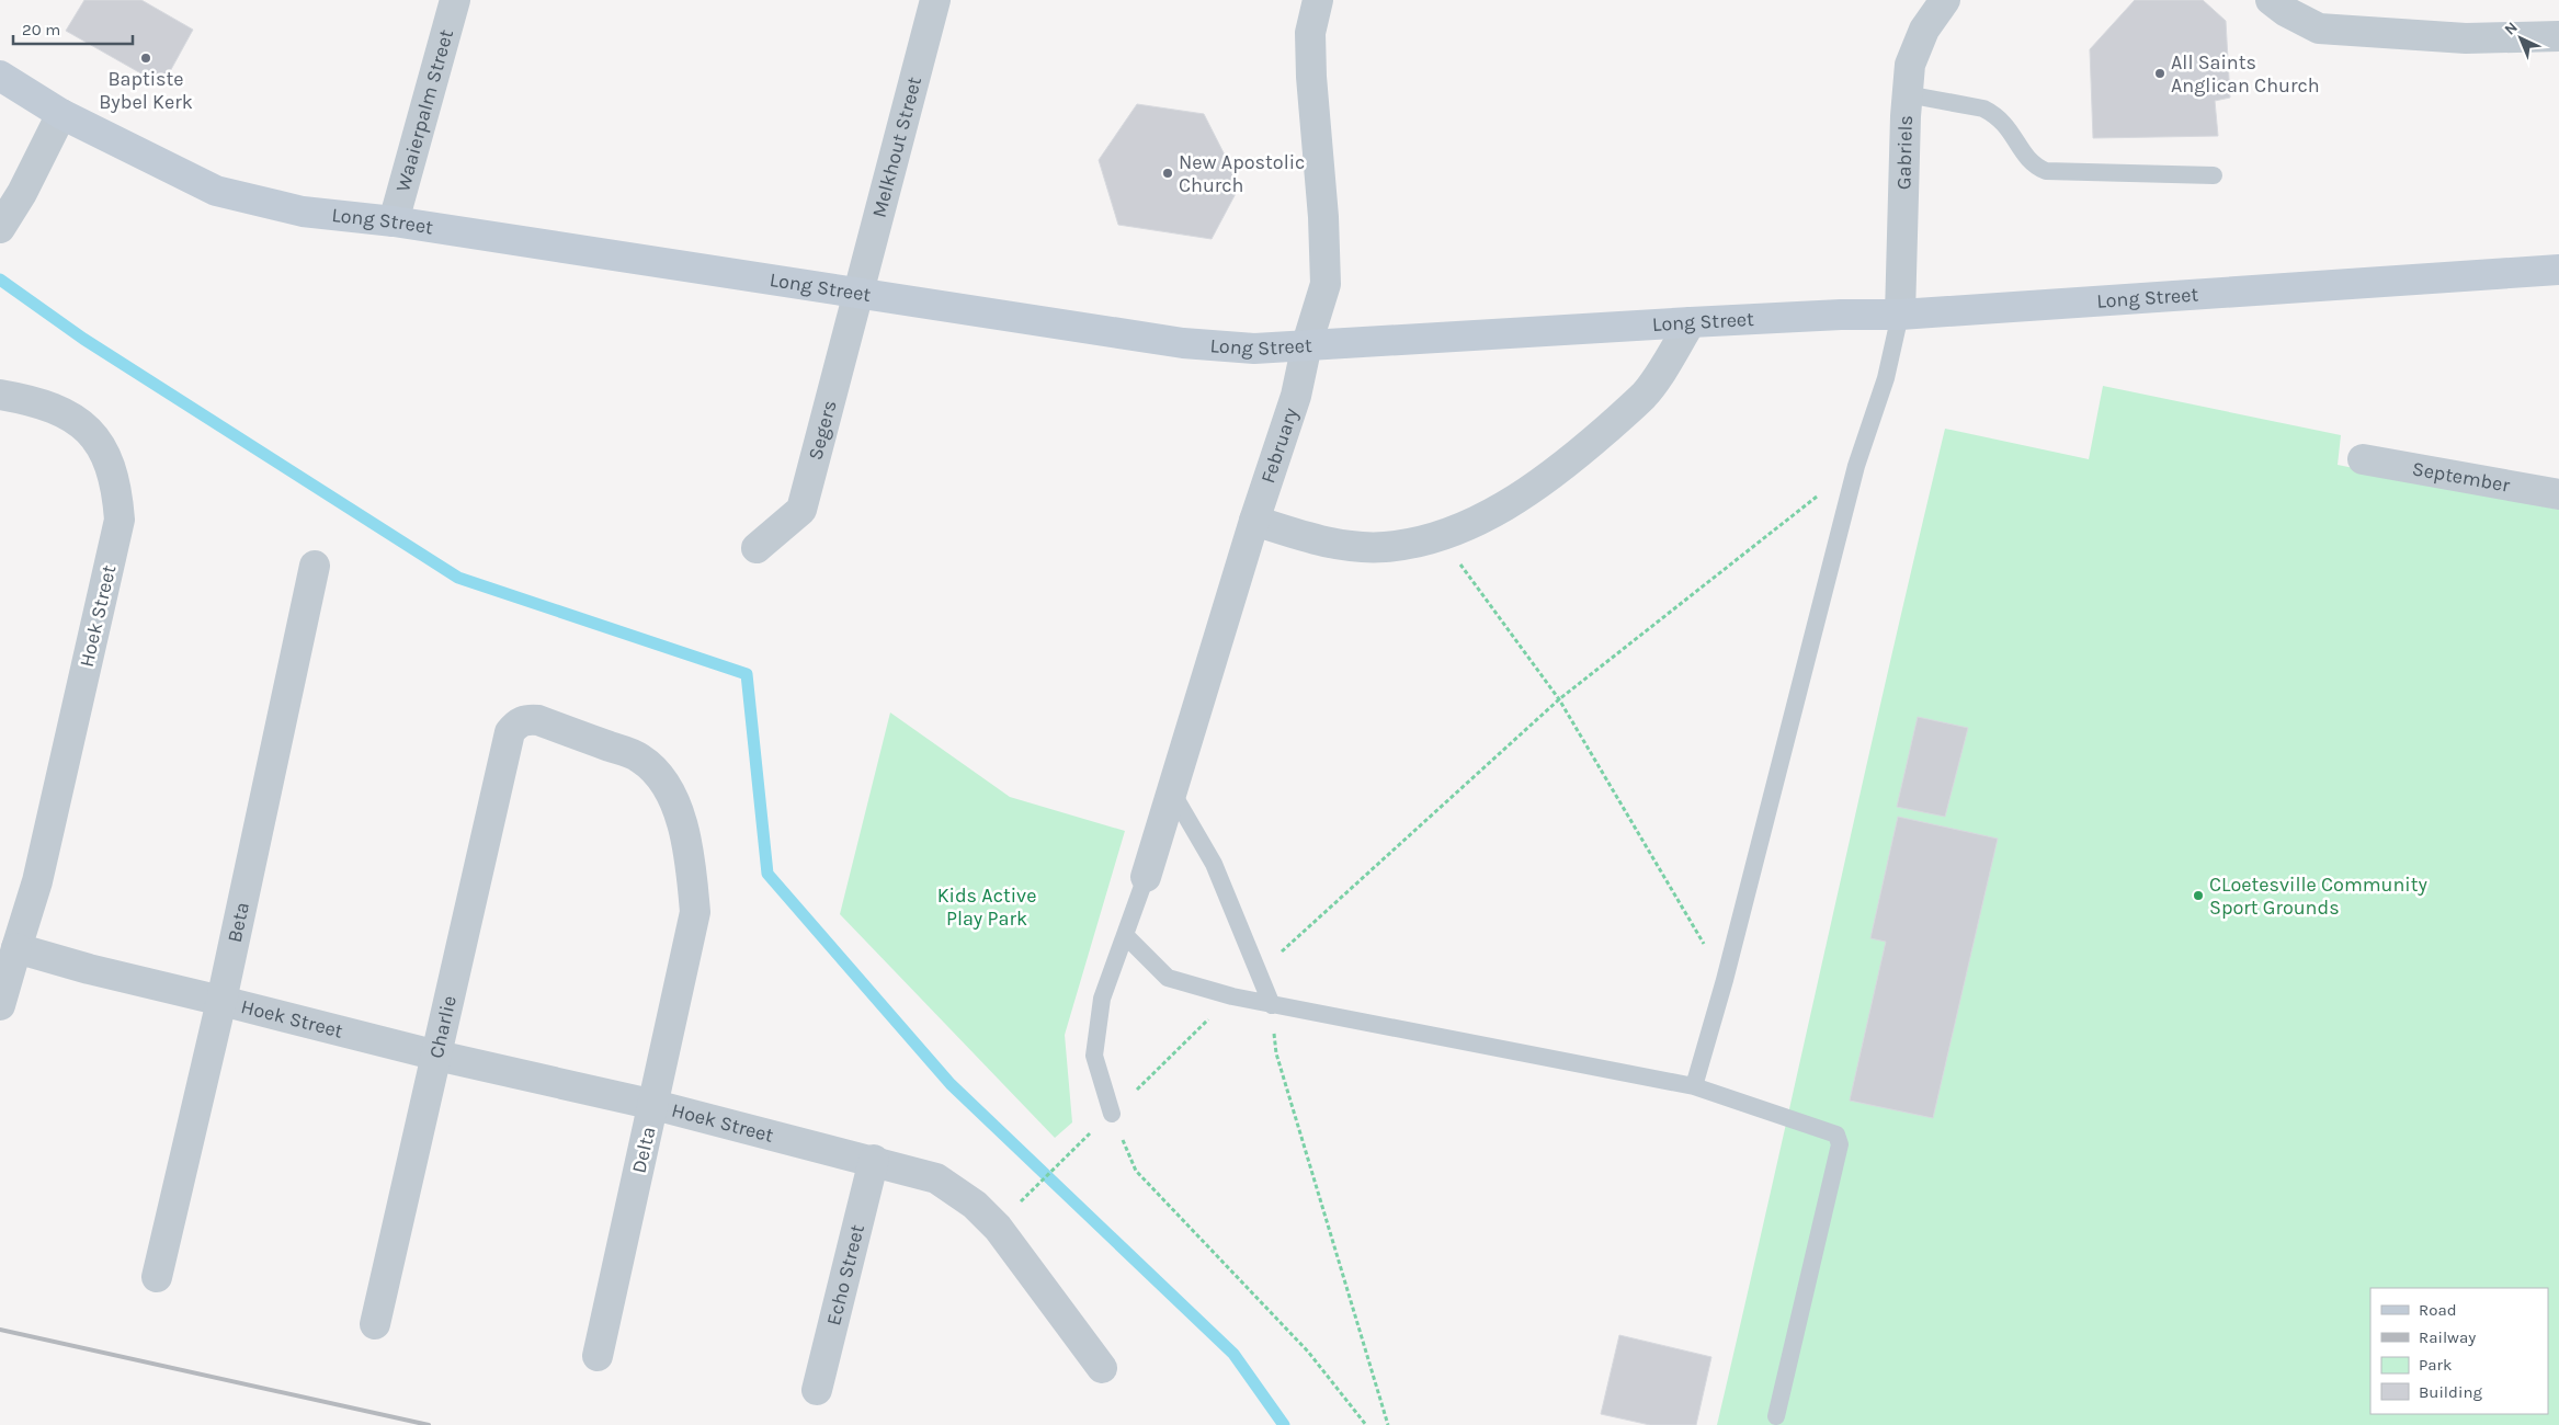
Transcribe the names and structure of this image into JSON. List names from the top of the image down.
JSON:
{
  "streets": {
    "street": [
      "Waaierpalm Street",
      "Melkhout Street",
      "Gabriels",
      "Long Street",
      "Segers",
      "February",
      "September",
      "Hoek Street",
      "Beta",
      "Charlie",
      "Delta",
      "Echo Street"
    ]
  },
  "crossings": [
    ["Waaierpalm Street", "Long Street"],
    ["Melkhout Street", "Long Street"],
    ["Melkhout Street", "Segers"],
    ["Gabriels", "Long Street"],
    ["Long Street", "Segers"],
    ["Long Street", "February"],
    ["Hoek Street", "Beta"],
    ["Hoek Street", "Charlie"],
    ["Hoek Street", "Delta"],
    ["Hoek Street", "Echo Street"],
    ["Charlie", "Delta"]
  ],
  "parks": ["Kids Active Play Park"],
  "places": [
    "Baptiste Bybel Kerk",
    "All Saints Anglican Church",
    "New Apostolic Church",
    "CLoetesville Community Sport Grounds"
  ],
  "legend": [
    "Road",
    "Railway",
    "Park",
    "Building"
  ],
  "scale_bar": "20 m",
  "north": "top left"
}
